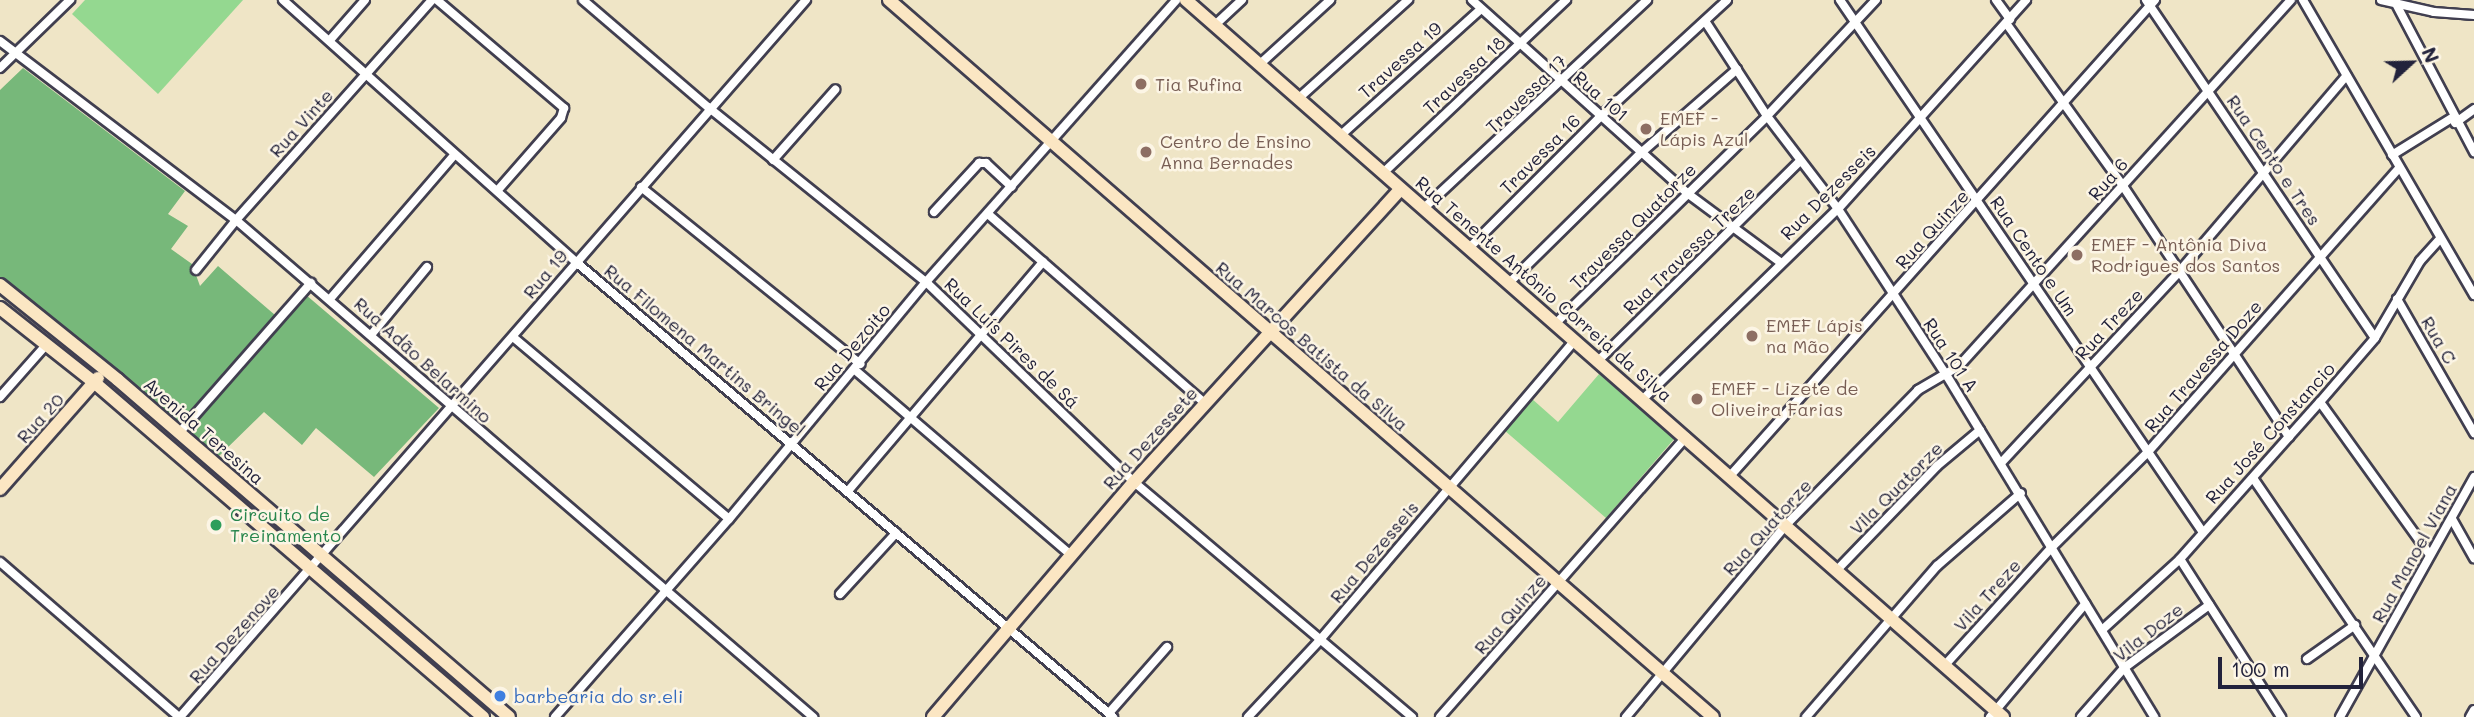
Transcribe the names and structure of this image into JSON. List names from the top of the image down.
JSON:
{
  "streets": {
    "main road": [
      "Rua Tenente Antônio Correia da Silva",
      "Rua Marcos Batista da Silva",
      "Rua 20",
      "Avenida Teresina",
      "Rua Dezessete"
    ],
    "street": [
      "Travessa 19",
      "Travessa 18",
      "Travessa 17",
      "Rua 101",
      "Rua Vinte",
      "Travessa 16",
      "Rua Cento e Tres",
      "Rua 6",
      "Rua Dezesseis",
      "Travessa Quatorze",
      "Rua Quinze",
      "Rua Travessa Treze",
      "Rua Cento e Um",
      "Rua 19",
      "Rua Treze",
      "Rua C",
      "Rua Luís Pires de Sá",
      "Rua Dezoito",
      "Rua Filomena Martins Bringel",
      "Rua 101 A",
      "Rua Adão Belarmino",
      "Rua Travessa Doze",
      "Rua José Constancio",
      "Vila Quatorze",
      "Rua Quatorze",
      "Rua Manoel Viana",
      "Vila Treze",
      "Vila Doze",
      "Rua Dezenove"
    ]
  },
  "crossings": [
    ["Travessa 19", "Rua 101"],
    ["Travessa 19", "Rua Tenente Antônio Correia da Silva"],
    ["Travessa 18", "Rua 101"],
    ["Travessa 18", "Rua Tenente Antônio Correia da Silva"],
    ["Travessa 17", "Rua 101"],
    ["Travessa 17", "Rua Tenente Antônio Correia da Silva"],
    ["Rua 101", "Travessa 16"],
    ["Rua 101", "Rua Dezesseis"],
    ["Rua 101", "Travessa Quatorze"],
    ["Rua 101", "Rua Travessa Treze"],
    ["Rua Vinte", "Rua Filomena Martins Bringel"],
    ["Rua Vinte", "Rua Adão Belarmino"],
    ["Travessa 16", "Rua Tenente Antônio Correia da Silva"],
    ["Travessa 16", "Rua 101 A"],
    ["Rua Cento e Tres", "Rua 6"],
    ["Rua Cento e Tres", "Rua Quinze"],
    ["Rua Cento e Tres", "Rua Treze"],
    ["Rua Cento e Tres", "Rua Travessa Doze"],
    ["Rua Cento e Tres", "Rua José Constancio"],
    ["Rua 6", "Rua Cento e Um"],
    ["Rua 6", "Rua 101 A"],
    ["Rua 6", "Rua Quatorze"],
    ["Rua Dezesseis", "Rua Cento e Um"],
    ["Rua Dezesseis", "Rua Tenente Antônio Correia da Silva"],
    ["Rua Dezesseis", "Rua Luís Pires de Sá"],
    ["Rua Dezesseis", "Rua Marcos Batista da Silva"],
    ["Rua Dezesseis", "Rua 101 A"],
    ["Travessa Quatorze", "Rua Cento e Um"],
    ["Travessa Quatorze", "Rua Tenente Antônio Correia da Silva"],
    ["Travessa Quatorze", "Rua 101 A"],
    ["Rua Quinze", "Rua Cento e Um"],
    ["Rua Quinze", "Rua Tenente Antônio Correia da Silva"],
    ["Rua Quinze", "Rua Marcos Batista da Silva"],
    ["Rua Quinze", "Rua 101 A"],
    ["Rua Travessa Treze", "Rua Tenente Antônio Correia da Silva"],
    ["Rua Travessa Treze", "Rua 101 A"],
    ["Rua Cento e Um", "Rua Treze"],
    ["Rua Cento e Um", "Rua Travessa Doze"],
    ["Rua Cento e Um", "Rua José Constancio"],
    ["Rua 19", "Rua Luís Pires de Sá"],
    ["Rua 19", "Rua Filomena Martins Bringel"],
    ["Rua 19", "Rua Adão Belarmino"],
    ["Rua 19", "Avenida Teresina"],
    ["Rua 19", "Rua Dezenove"],
    ["Rua Tenente Antônio Correia da Silva", "Rua Dezessete"],
    ["Rua Tenente Antônio Correia da Silva", "Vila Quatorze"],
    ["Rua Tenente Antônio Correia da Silva", "Rua Quatorze"],
    ["Rua Tenente Antônio Correia da Silva", "Vila Treze"],
    ["Rua Treze", "Rua 101 A"],
    ["Rua C", "Rua José Constancio"],
    ["Rua Luís Pires de Sá", "Rua Dezoito"],
    ["Rua Luís Pires de Sá", "Rua Dezessete"],
    ["Rua Marcos Batista da Silva", "Rua Dezoito"],
    ["Rua Marcos Batista da Silva", "Rua Dezessete"],
    ["Rua Marcos Batista da Silva", "Rua Quatorze"],
    ["Rua Dezoito", "Rua Filomena Martins Bringel"],
    ["Rua Dezoito", "Rua Adão Belarmino"],
    ["Rua Filomena Martins Bringel", "Rua Dezessete"],
    ["Rua 101 A", "Rua Travessa Doze"],
    ["Rua 101 A", "Rua José Constancio"],
    ["Rua 101 A", "Vila Quatorze"],
    ["Rua 101 A", "Rua Quatorze"],
    ["Rua 101 A", "Vila Treze"],
    ["Rua 101 A", "Vila Doze"],
    ["Rua Travessa Doze", "Vila Treze"],
    ["Rua 20", "Avenida Teresina"],
    ["Avenida Teresina", "Rua Dezenove"]
  ],
  "places": [
    "Tia Rufina",
    "EMEF - Lápis Azul",
    "Centro de Ensino Anna Bernades",
    "EMEF - Antônia Diva Rodrigues dos Santos",
    "EMEF Lápis na Mão",
    "EMEF - Lizete de Oliveira Farias",
    "Circuito de Treinamento",
    "barbearia do sr.eli"
  ],
  "scale_bar": "100 m",
  "north": "right"
}
